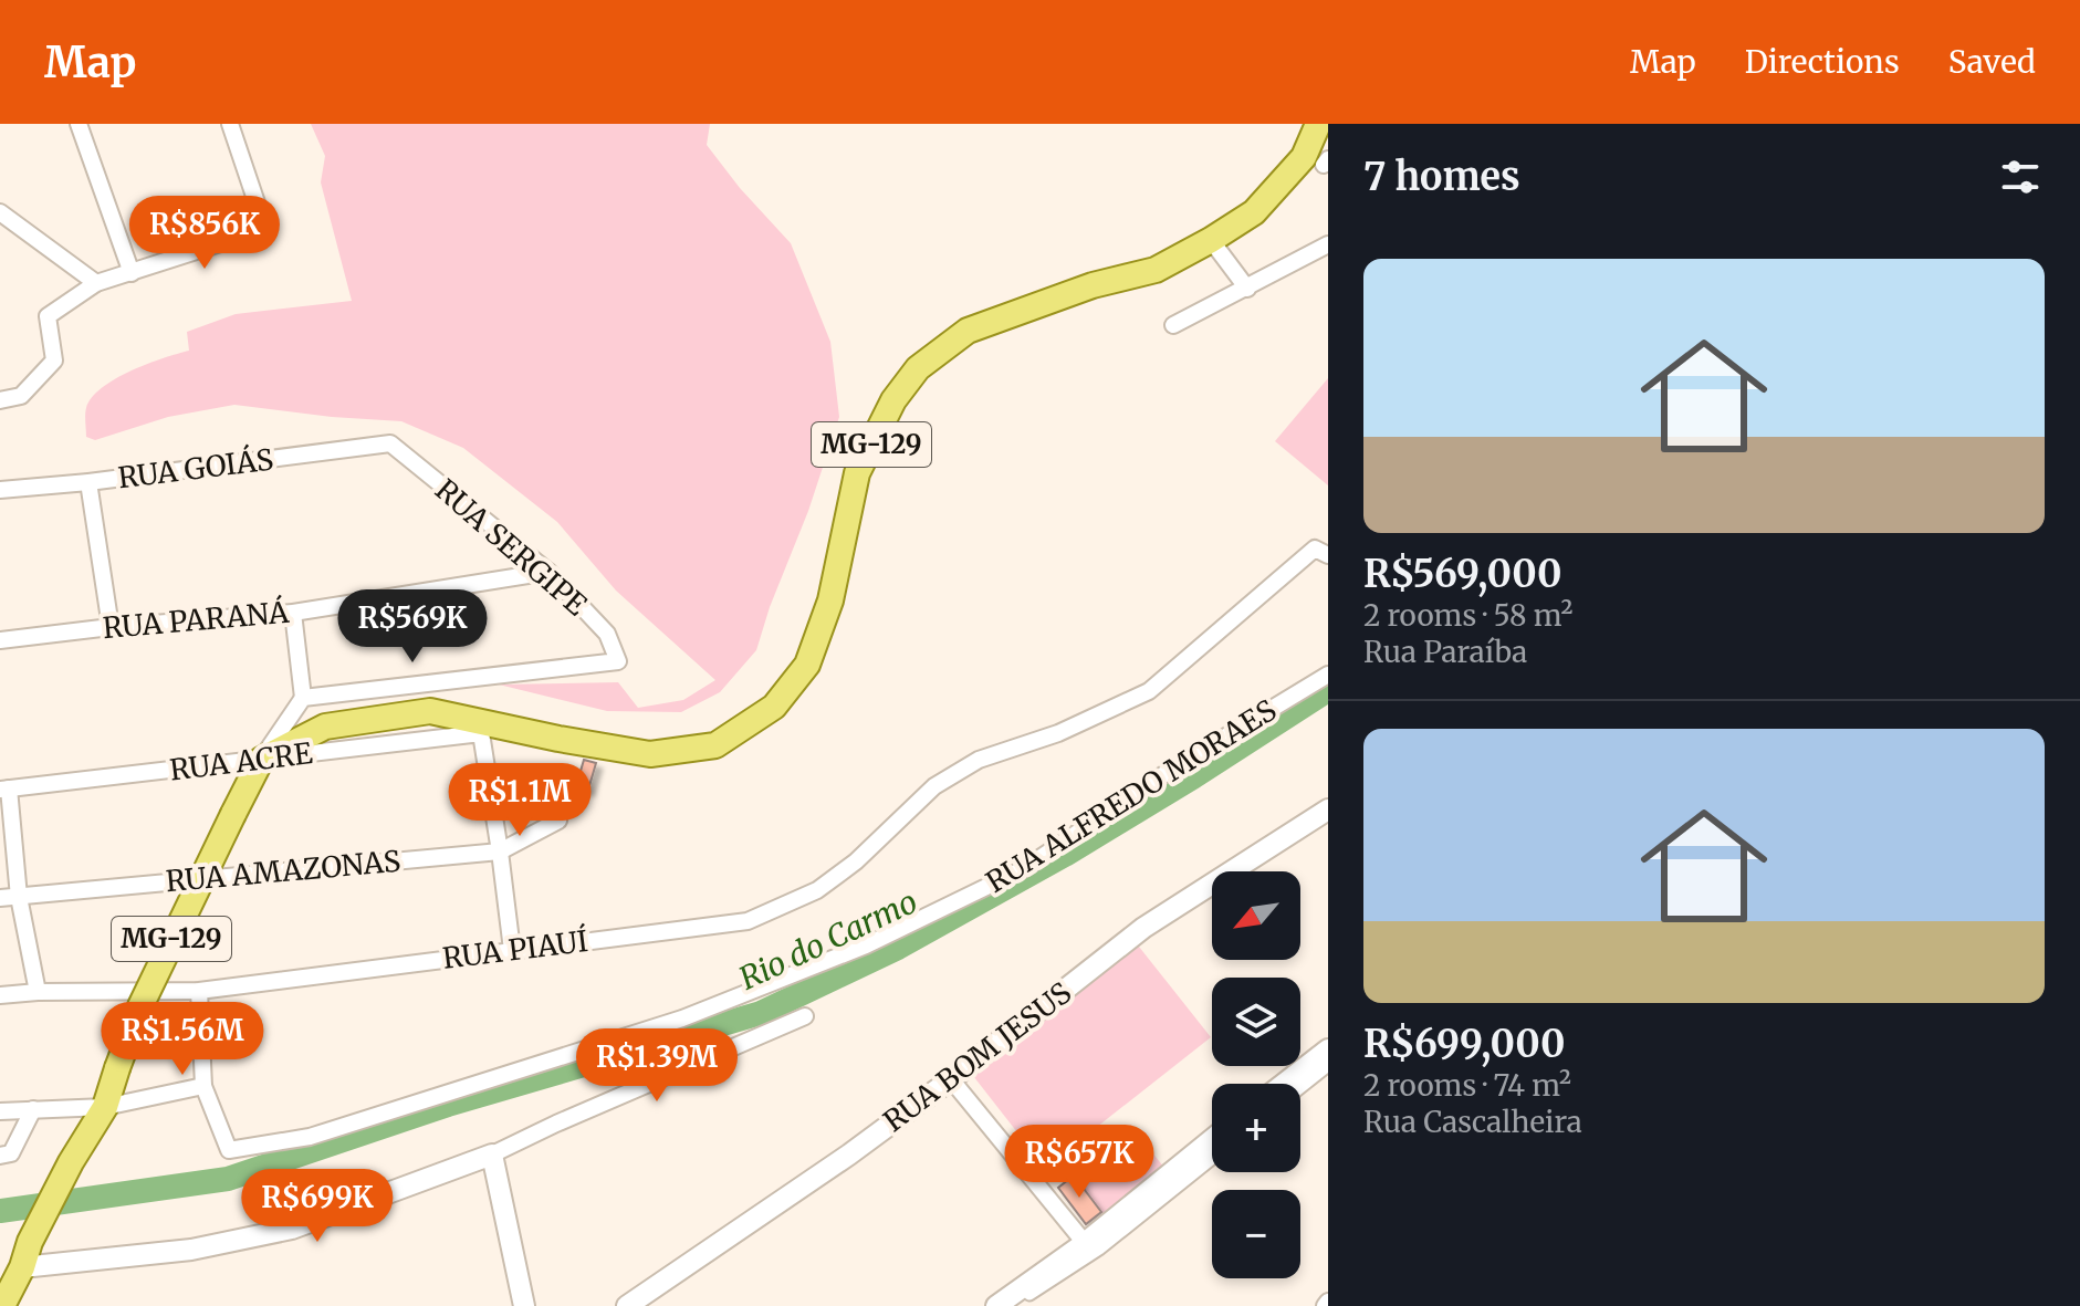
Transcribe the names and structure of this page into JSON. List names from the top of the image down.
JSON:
{
  "streets": {
    "main road": ["MG-129"],
    "street": [
      "RUA GOIÁS",
      "RUA SERGIPE",
      "RUA PARANÁ",
      "RUA ACRE",
      "RUA ALFREDO MORAES",
      "RUA AMAZONAS",
      "RUA PIAUÍ",
      "RUA BOM JESUS"
    ]
  },
  "crossings": [
    ["MG-129", "RUA ACRE"],
    ["RUA GOIÁS", "RUA SERGIPE"],
    ["RUA SERGIPE", "RUA PARANÁ"],
    ["RUA ACRE", "RUA AMAZONAS"]
  ],
  "water": ["Rio do Carmo"],
  "north": "bottom left",
  "page": {
    "header": "Map",
    "nav": ["Map", "Directions", "Saved"],
    "heading": "7 homes",
    "price": [
      "R$856K",
      "R$569K",
      "R$1.1M",
      "R$1.56M",
      "R$1.39M",
      "R$657K",
      "R$699K"
    ],
    "list": [
      {
        "name": "R$569,000",
        "note": "2 rooms · 58 m² · Rua Paraíba"
      },
      {
        "name": "R$699,000",
        "note": "2 rooms · 74 m² · Rua Cascalheira"
      }
    ],
    "map_buttons": ["+", "−"]
  }
}
